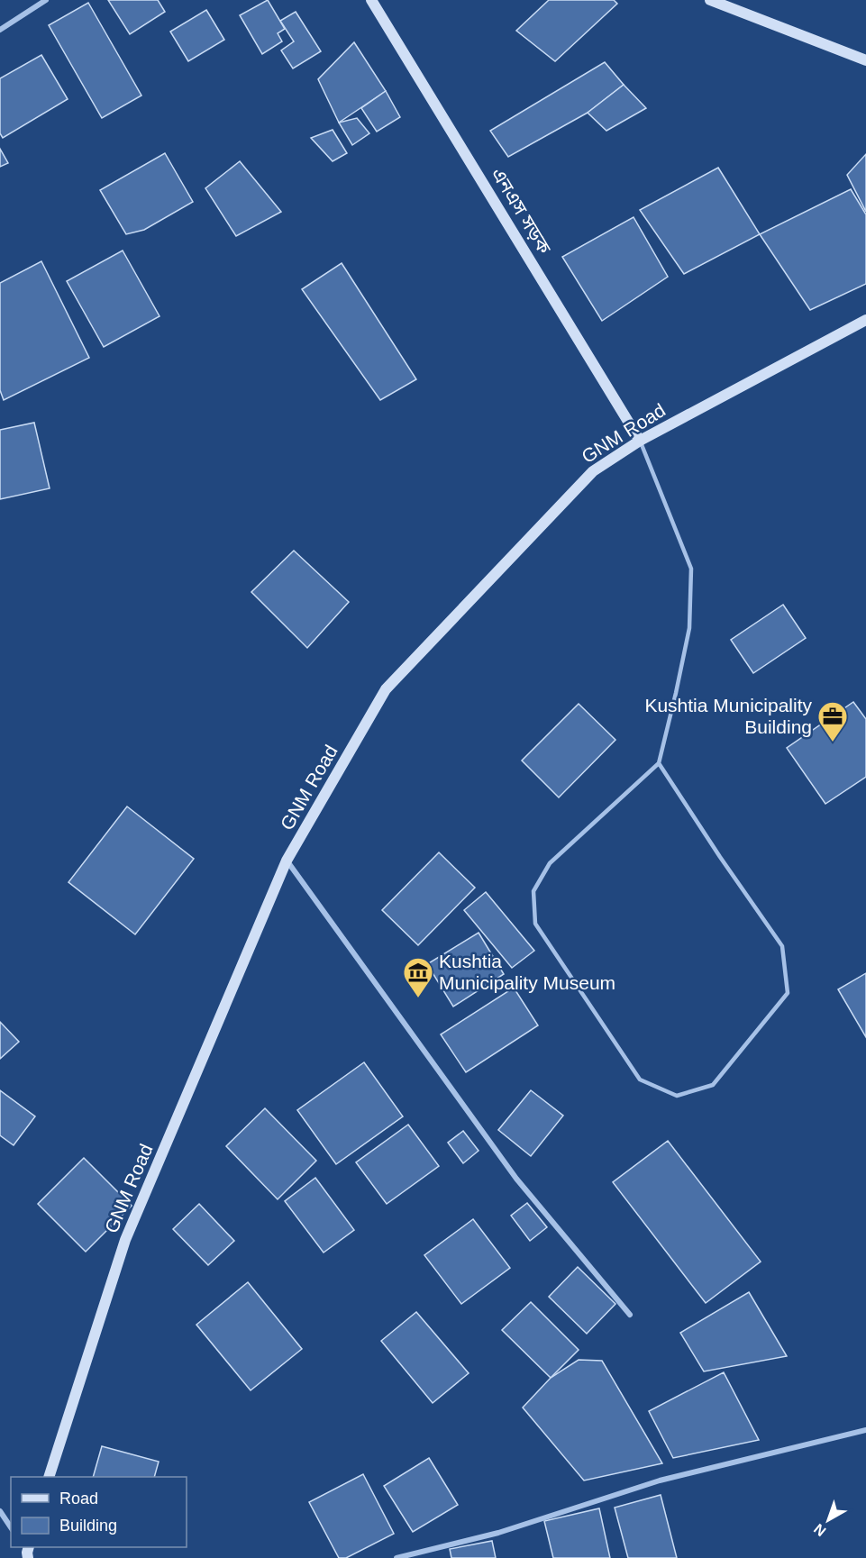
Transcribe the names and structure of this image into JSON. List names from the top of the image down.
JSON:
{
  "streets": {
    "street": ["এনএস সড়ক", "GNM Road"]
  },
  "crossings": [
    ["এনএস সড়ক", "GNM Road"]
  ],
  "places": {
    "office": ["Kushtia Municipality Building"],
    "museum": ["Kushtia Municipality Museum"]
  },
  "legend": ["Road", "Building"],
  "north": "bottom left"
}
